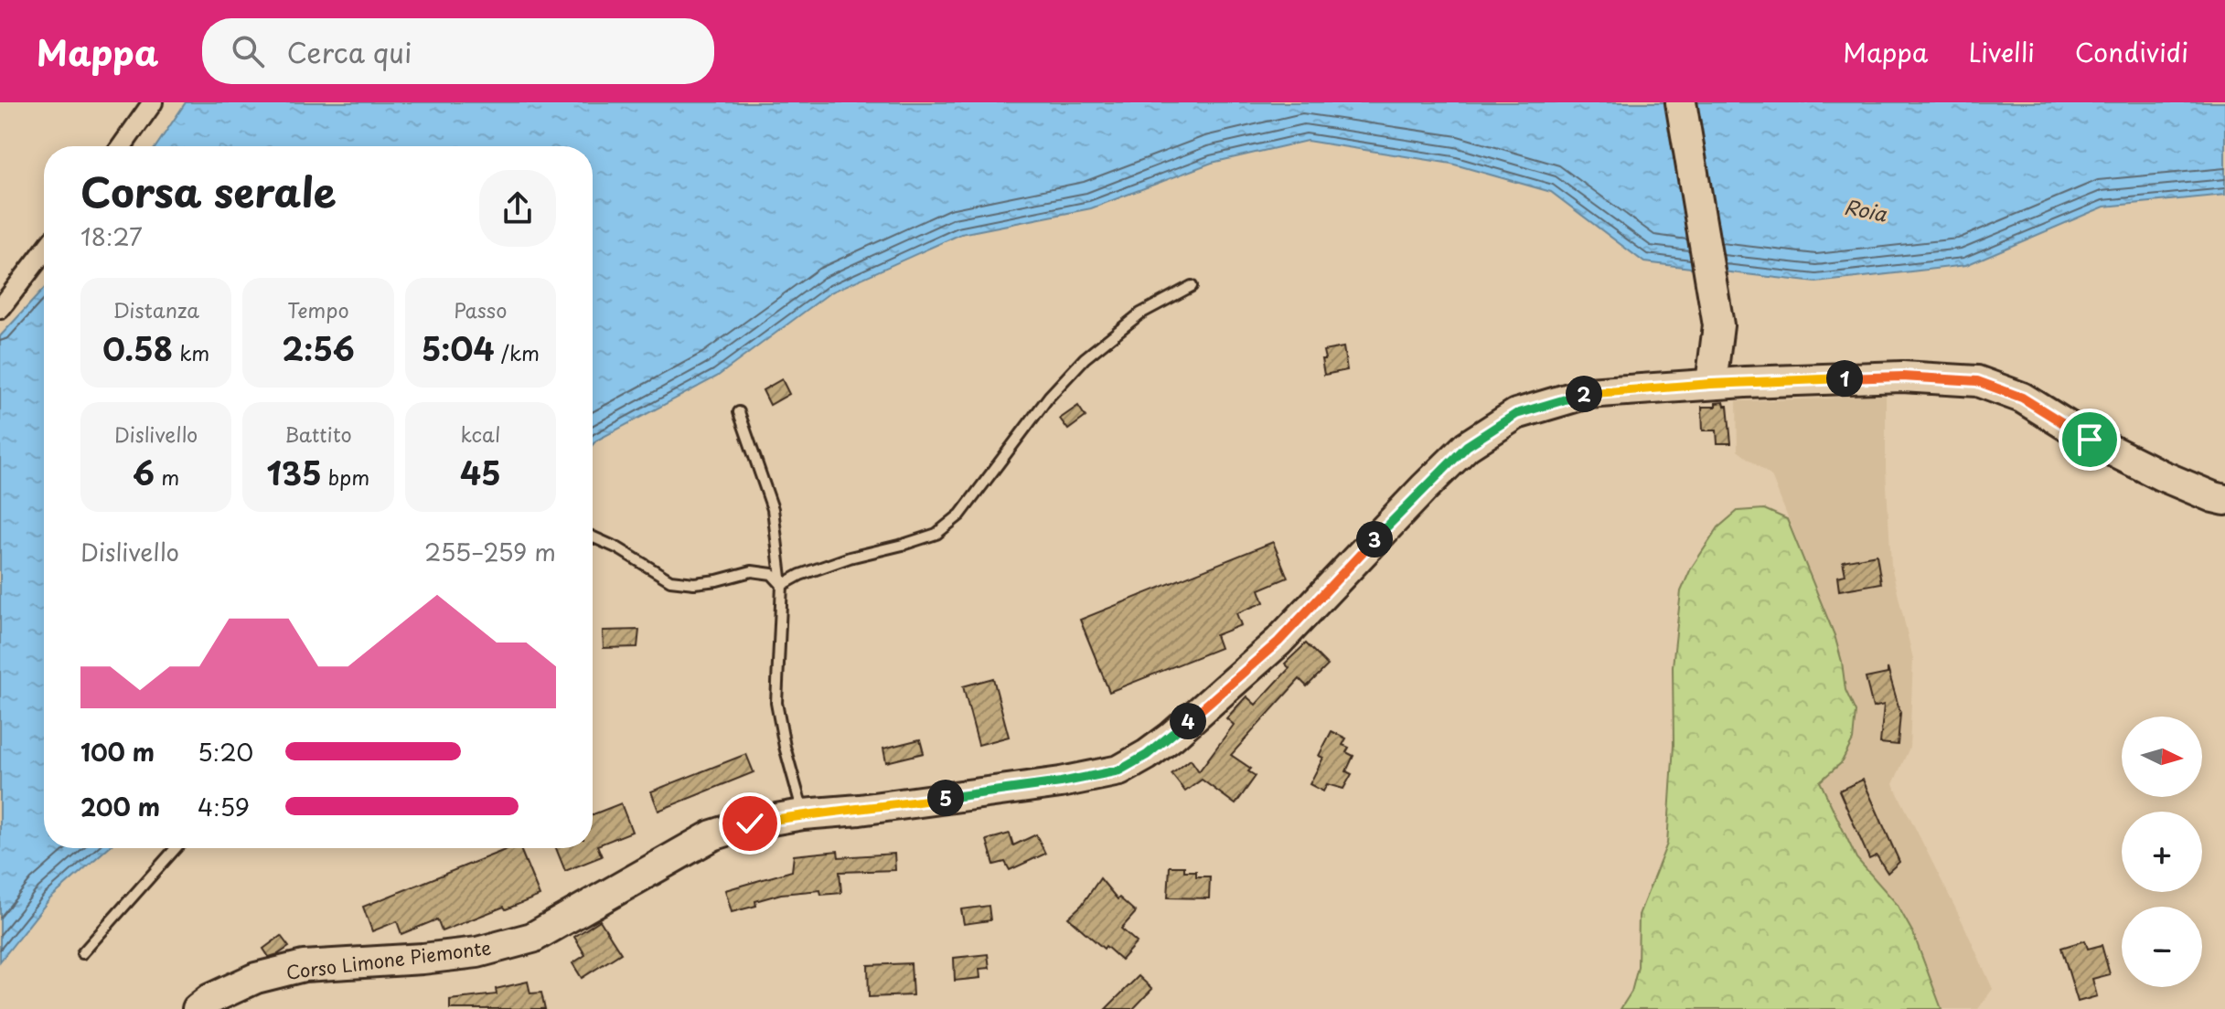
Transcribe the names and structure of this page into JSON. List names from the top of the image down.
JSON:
{
  "streets": {
    "main road": ["Corso Limone Piemonte"]
  },
  "water": ["Roia"],
  "north": "right",
  "page": {
    "header": "Mappa",
    "search": "Cerca qui",
    "nav": ["Mappa", "Livelli", "Condividi"],
    "heading": ["Corsa serale", "18:27"],
    "stats": [
      ["Distanza", "0.58 km"],
      ["Tempo", "2:56"],
      ["Passo", "5:04 /km"],
      ["Dislivello", "6 m"],
      ["Battito", "135 bpm"],
      ["kcal", "45"]
    ],
    "pins": [
      "1",
      "2",
      "3",
      "4",
      "5"
    ],
    "chart": ["Dislivello", "255–259 m"],
    "map_buttons": ["+", "−"],
    "list": [
      {
        "name": "100 m",
        "note": "5:20"
      },
      {
        "name": "200 m",
        "note": "4:59"
      }
    ]
  }
}
